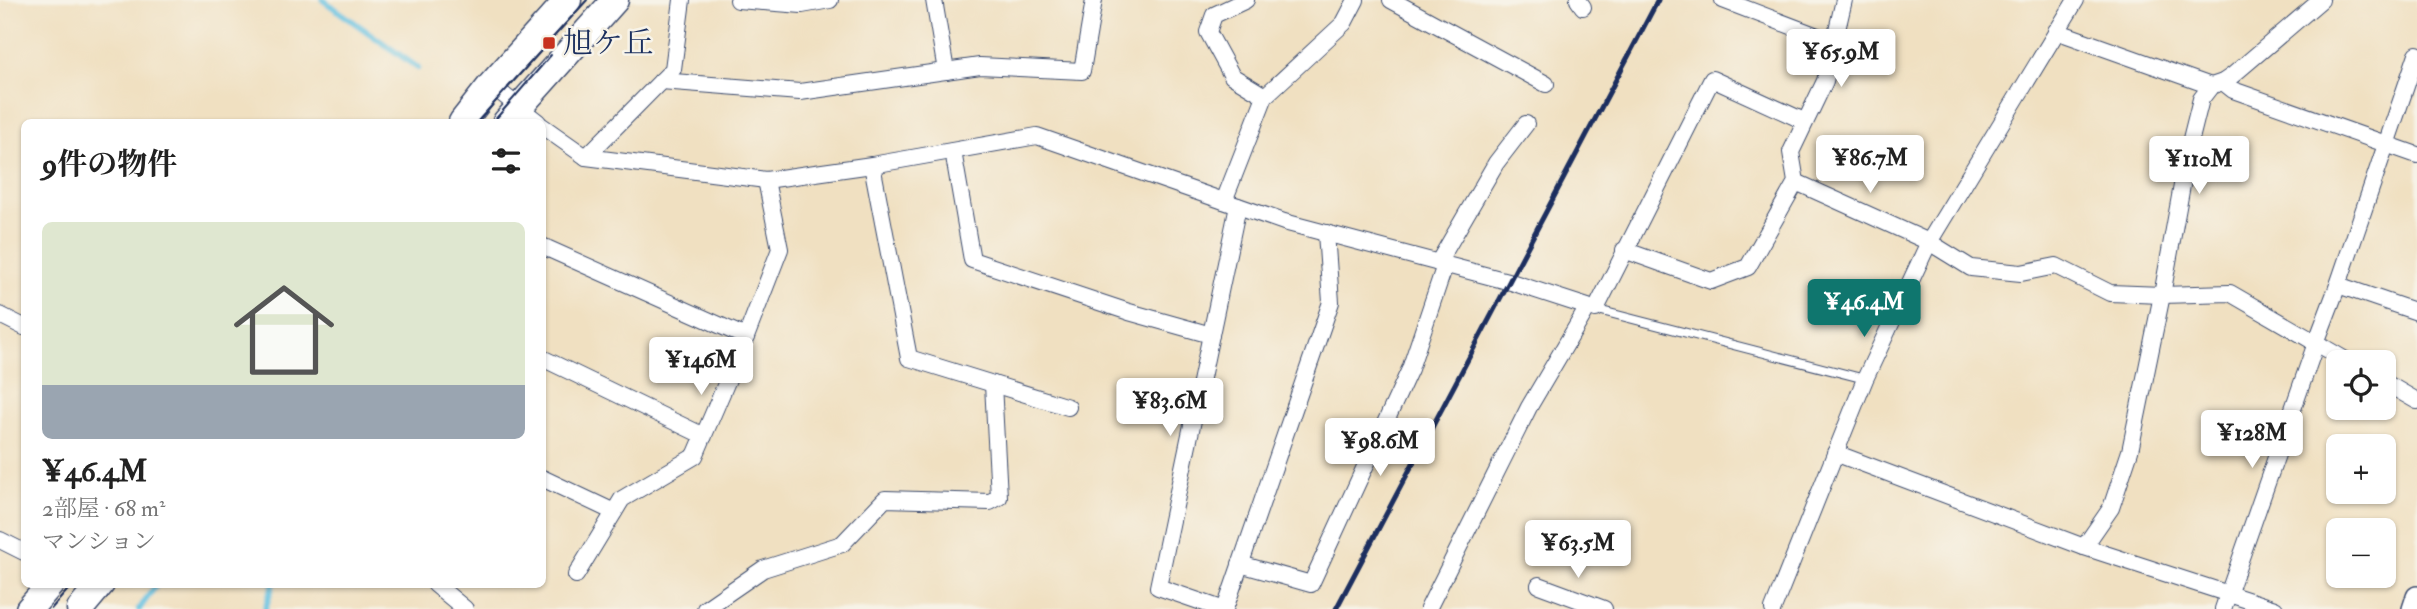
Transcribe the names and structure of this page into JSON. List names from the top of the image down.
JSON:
{
  "places": {
    "transit": ["旭ケ丘"]
  },
  "page": {
    "price": [
      "¥65.9M",
      "¥86.7M",
      "¥110M",
      "¥46.4M",
      "¥146M",
      "¥83.6M",
      "¥128M",
      "¥98.6M",
      "¥63.5M"
    ],
    "heading": "9件の物件",
    "list": [
      {
        "name": "¥46.4M",
        "note": "2部屋 · 68 m² · マンション"
      }
    ],
    "map_buttons": ["+", "−"]
  }
}
